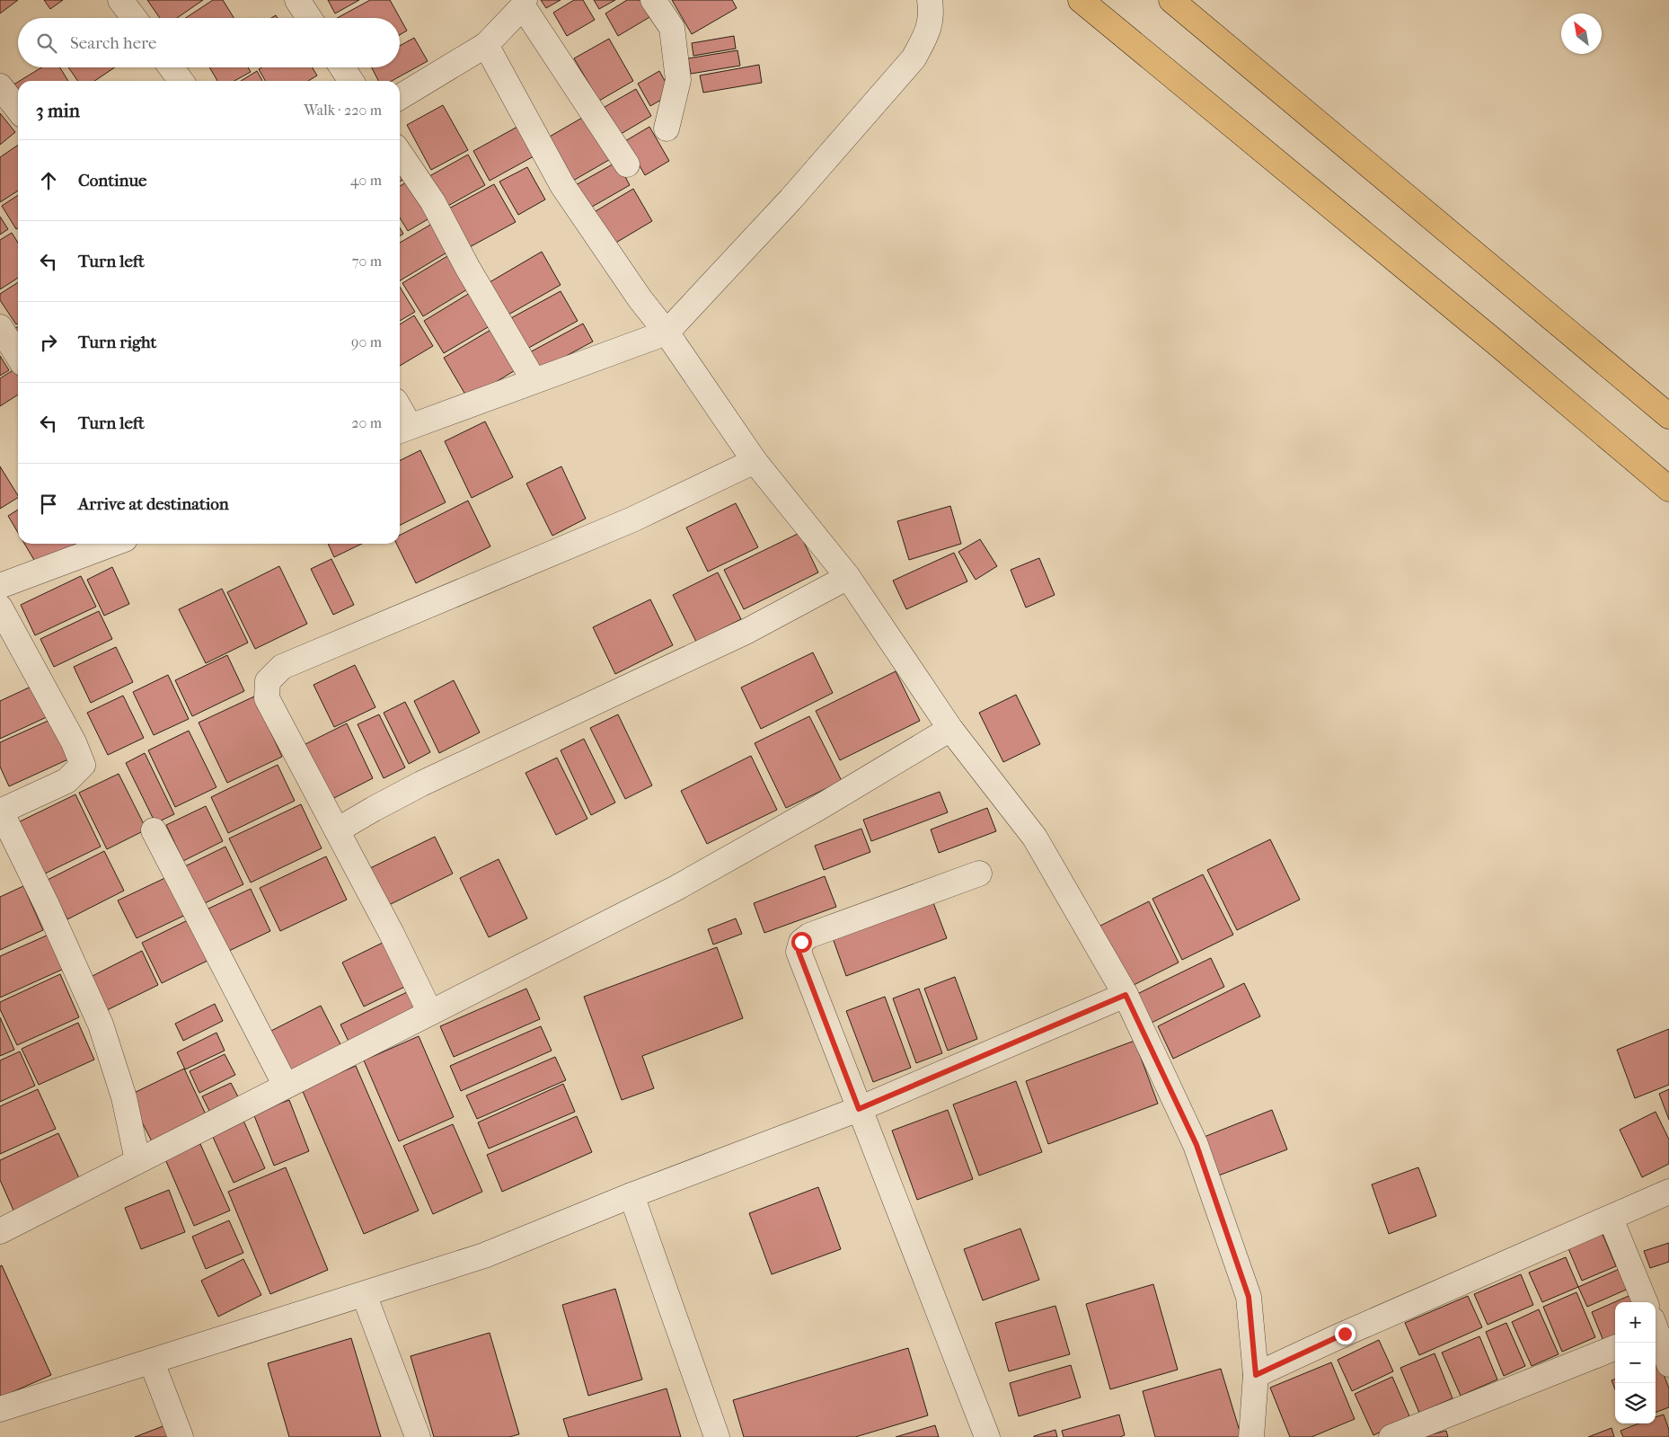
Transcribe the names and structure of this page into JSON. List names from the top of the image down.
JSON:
{
  "north": "top left",
  "page": {
    "search": "Search here",
    "heading": ["3 min", "Walk · 220 m"],
    "list": [
      ["Continue", "40 m"],
      ["Turn left", "70 m"],
      ["Turn right", "90 m"],
      ["Turn left", "20 m"],
      "Arrive at destination"
    ],
    "map_buttons": ["+", "−"]
  }
}
